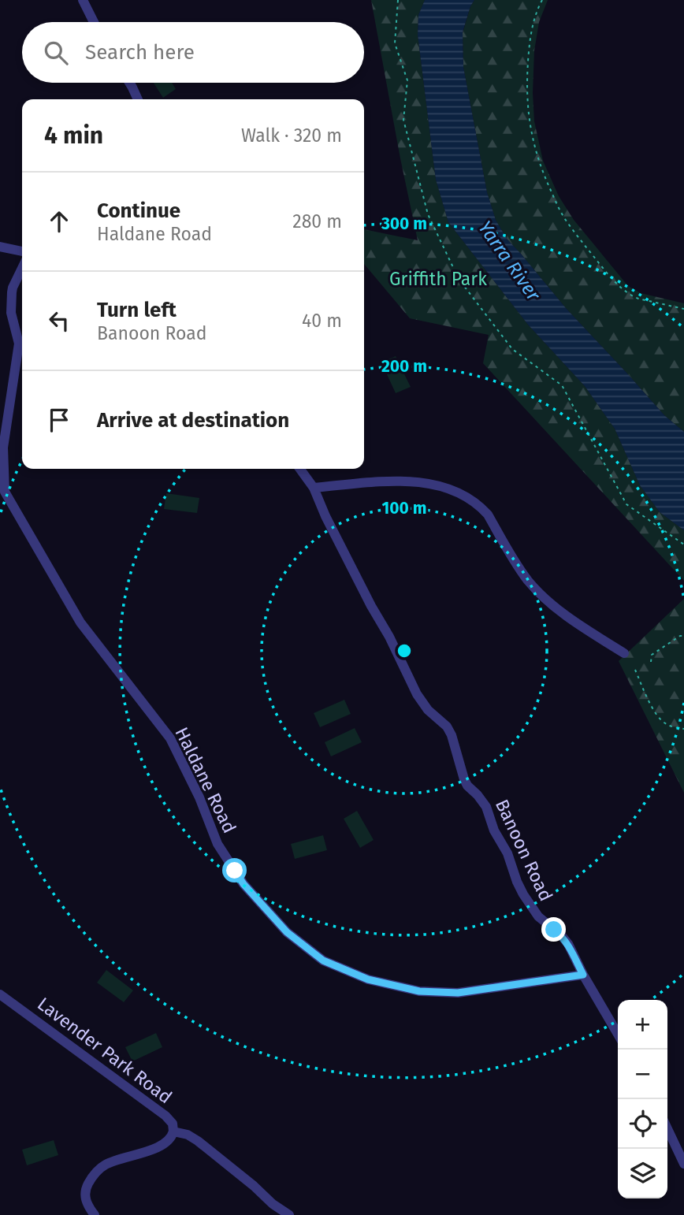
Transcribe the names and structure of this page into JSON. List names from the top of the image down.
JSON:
{
  "streets": {
    "street": ["Haldane Road", "Banoon Road", "Lavender Park Road"]
  },
  "crossings": [
    ["Haldane Road", "Banoon Road"]
  ],
  "water": ["Yarra River"],
  "parks": ["Griffith Park"],
  "page": {
    "search": "Search here",
    "heading": ["4 min", "Walk · 320 m"],
    "list": [
      ["Continue", "Haldane Road", "280 m"],
      ["Turn left", "Banoon Road", "40 m"],
      "Arrive at destination"
    ],
    "map_buttons": ["+", "−"]
  },
  "rings": ["300 m", "200 m", "100 m"]
}
